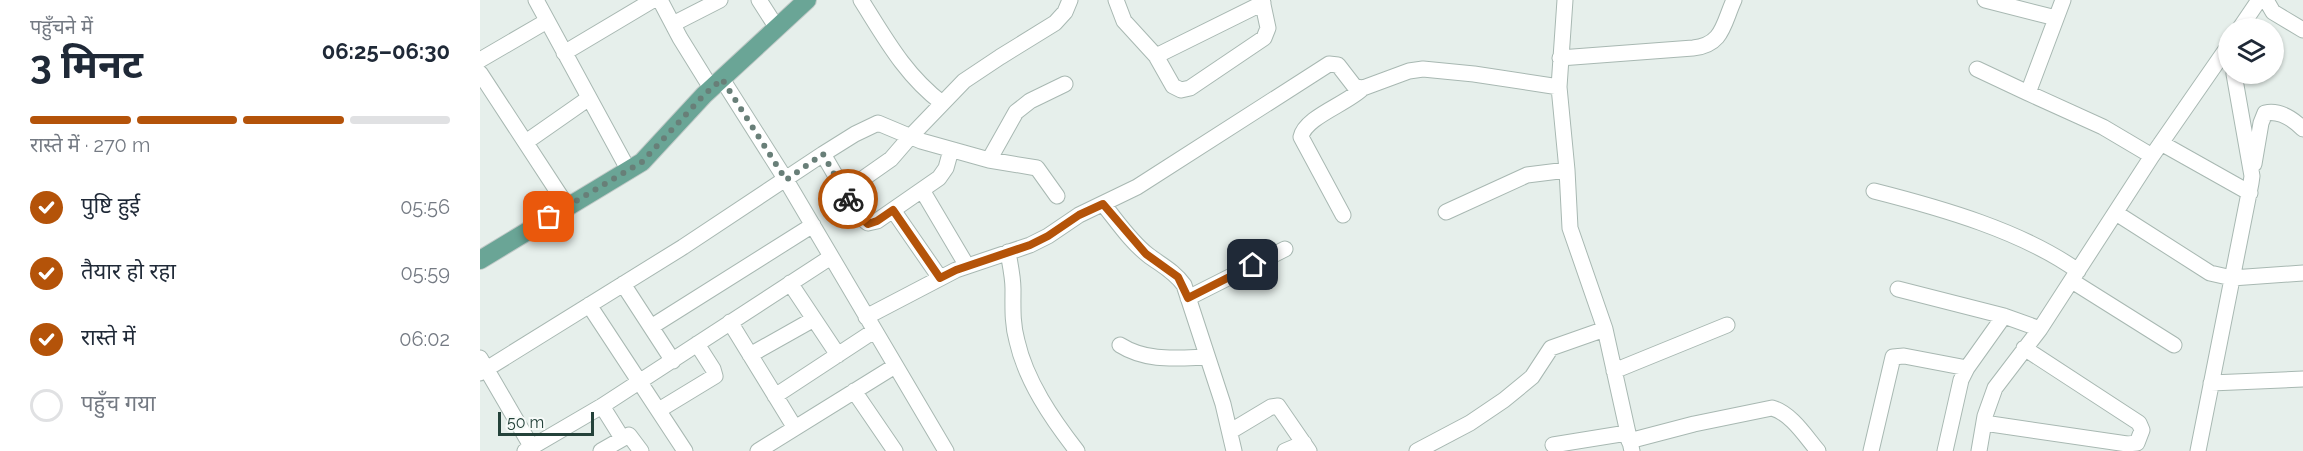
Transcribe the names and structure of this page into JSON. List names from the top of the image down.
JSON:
{
  "scale_bar": "50 m",
  "page": {
    "heading": ["3 मिनट", "पहुँचने में", "06:25–06:30"],
    "bar": "रास्ते में · 270 m",
    "list": [
      ["पुष्टि हुई", "05:56"],
      ["तैयार हो रहा", "05:59"],
      ["रास्ते में", "06:02"],
      "पहुँच गया"
    ],
    "scale": "50 m"
  }
}
